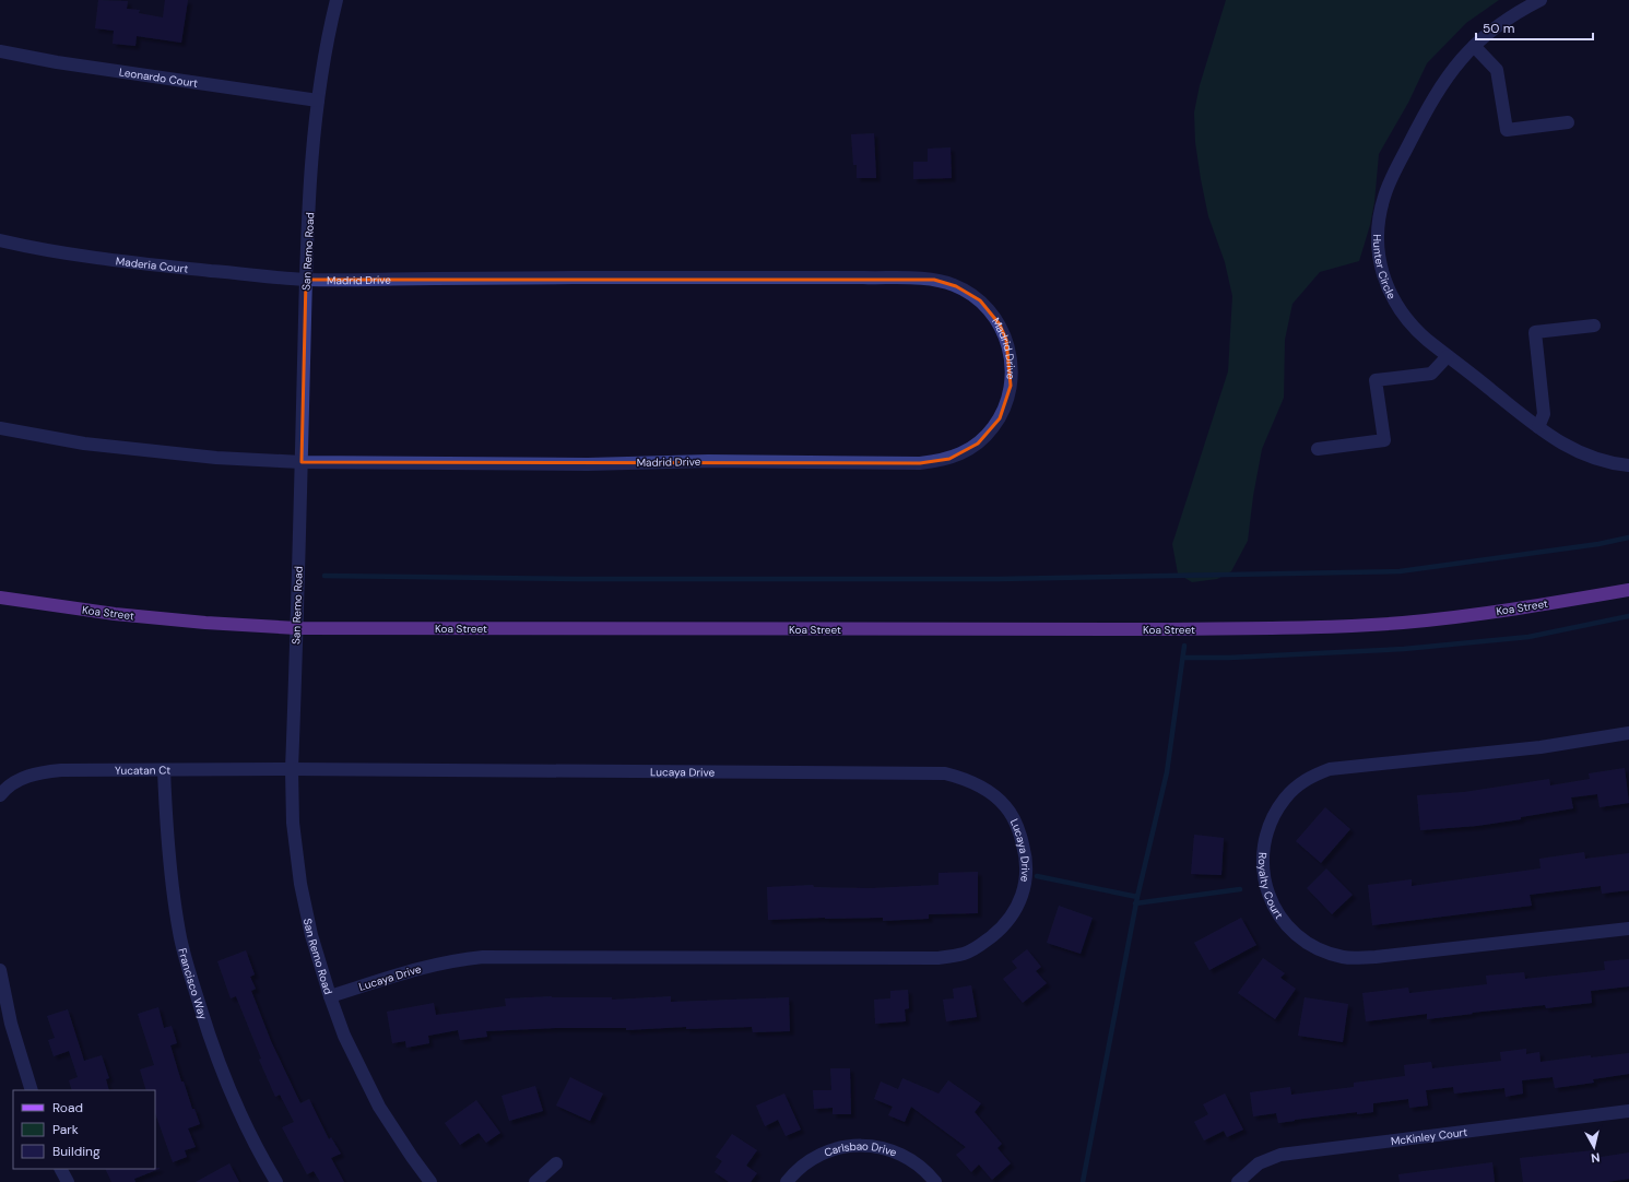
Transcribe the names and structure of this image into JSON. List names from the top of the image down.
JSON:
{
  "streets": {
    "main road": ["Koa Street"],
    "street": [
      "Leonardo Court",
      "San Remo Road",
      "Maderia Court",
      "Hunter Circle",
      "Madrid Drive",
      "Yucatan Ct",
      "Lucaya Drive",
      "Royalty Court",
      "Francisco Way",
      "McKinley Court",
      "Carlsbao Drive"
    ]
  },
  "crossings": [
    ["Leonardo Court", "San Remo Road"],
    ["San Remo Road", "Maderia Court"],
    ["San Remo Road", "Madrid Drive"],
    ["San Remo Road", "Koa Street"],
    ["San Remo Road", "Yucatan Ct"],
    ["San Remo Road", "Lucaya Drive"],
    ["Maderia Court", "Madrid Drive"],
    ["Yucatan Ct", "Lucaya Drive"],
    ["Yucatan Ct", "Francisco Way"]
  ],
  "legend": ["Road", "Park", "Building"],
  "scale_bar": "50 m",
  "north": "bottom"
}
